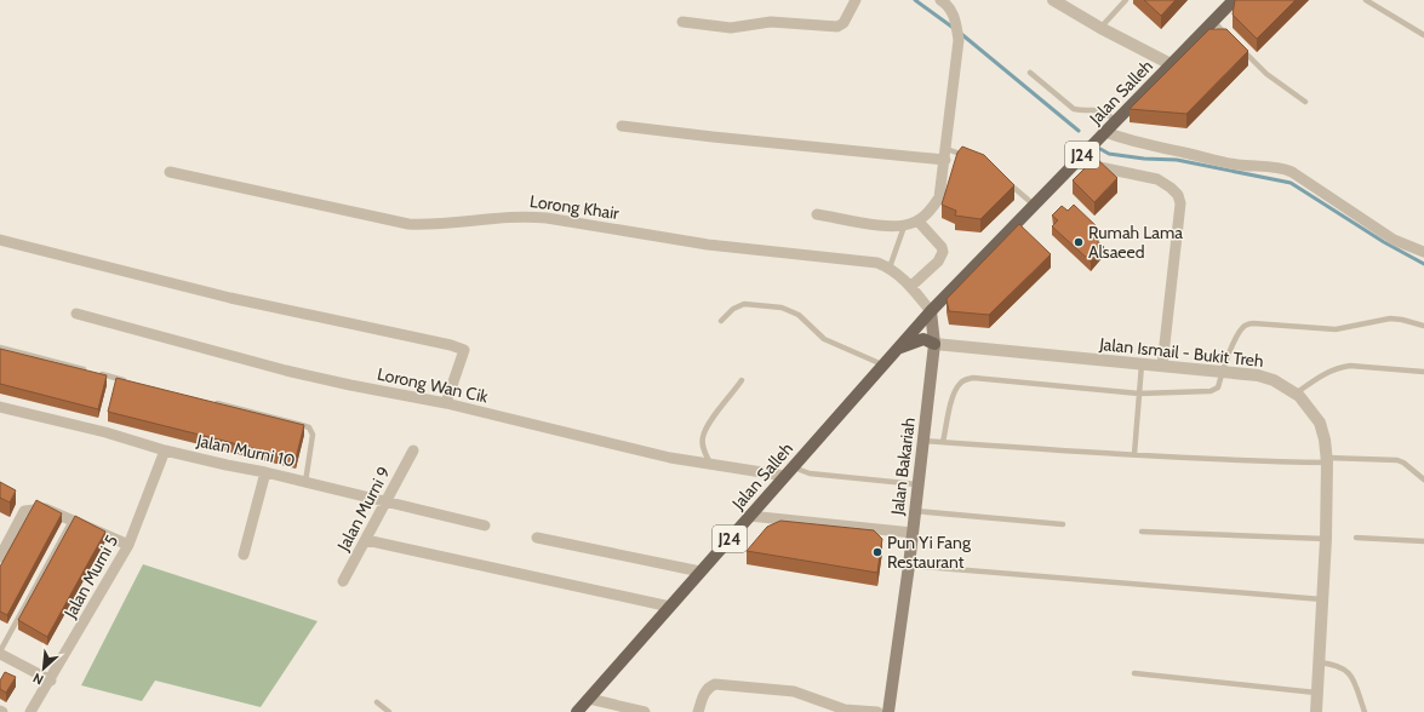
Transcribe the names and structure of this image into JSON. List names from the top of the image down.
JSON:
{
  "streets": {
    "main road": ["Jalan Salleh", "J24", "Jalan Bakariah"],
    "street": [
      "Lorong Khair",
      "Jalan Ismail - Bukit Treh",
      "Lorong Wan Cik",
      "Jalan Murni 10",
      "Jalan Murni 9",
      "Jalan Murni 5"
    ]
  },
  "crossings": [
    ["Jalan Salleh", "J24"],
    ["Jalan Salleh", "Lorong Khair"],
    ["Jalan Salleh", "Lorong Wan Cik"],
    ["Jalan Salleh", "Jalan Bakariah"],
    ["J24", "Lorong Khair"],
    ["J24", "Jalan Bakariah"],
    ["Lorong Khair", "Jalan Bakariah"],
    ["Jalan Ismail - Bukit Treh", "Jalan Bakariah"],
    ["Jalan Murni 10", "Jalan Murni 9"],
    ["Jalan Murni 10", "Jalan Murni 5"]
  ],
  "places": ["Rumah Lama Alsaeed", "Pun Yi Fang Restaurant"],
  "north": "bottom left"
}
